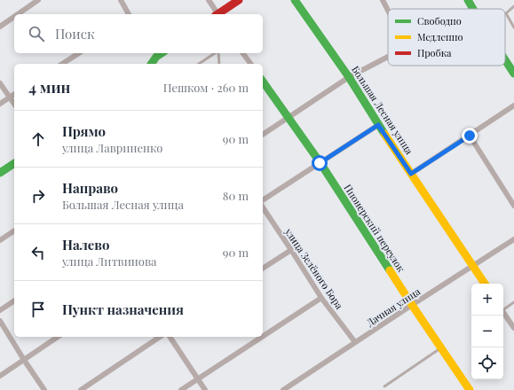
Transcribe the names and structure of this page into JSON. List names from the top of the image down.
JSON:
{
  "streets": {
    "street": [
      "Большая Лесная улица",
      "Пионерский переулок",
      "улица Зелёного Бора",
      "Дачная улица"
    ]
  },
  "crossings": [
    ["Большая Лесная улица", "Дачная улица"],
    ["Пионерский переулок", "Дачная улица"],
    ["улица Зелёного Бора", "Дачная улица"]
  ],
  "legend": ["Свободно", "Медленно", "Пробка"],
  "page": {
    "search": "Поиск",
    "heading": ["4 мин", "Пешком · 260 m"],
    "list": [
      ["Прямо", "улица Лавриненко", "90 m"],
      ["Направо", "Большая Лесная улица", "80 m"],
      ["Налево", "улица Литвинова", "90 m"],
      "Пункт назначения"
    ],
    "map_buttons": ["+", "−"]
  }
}
